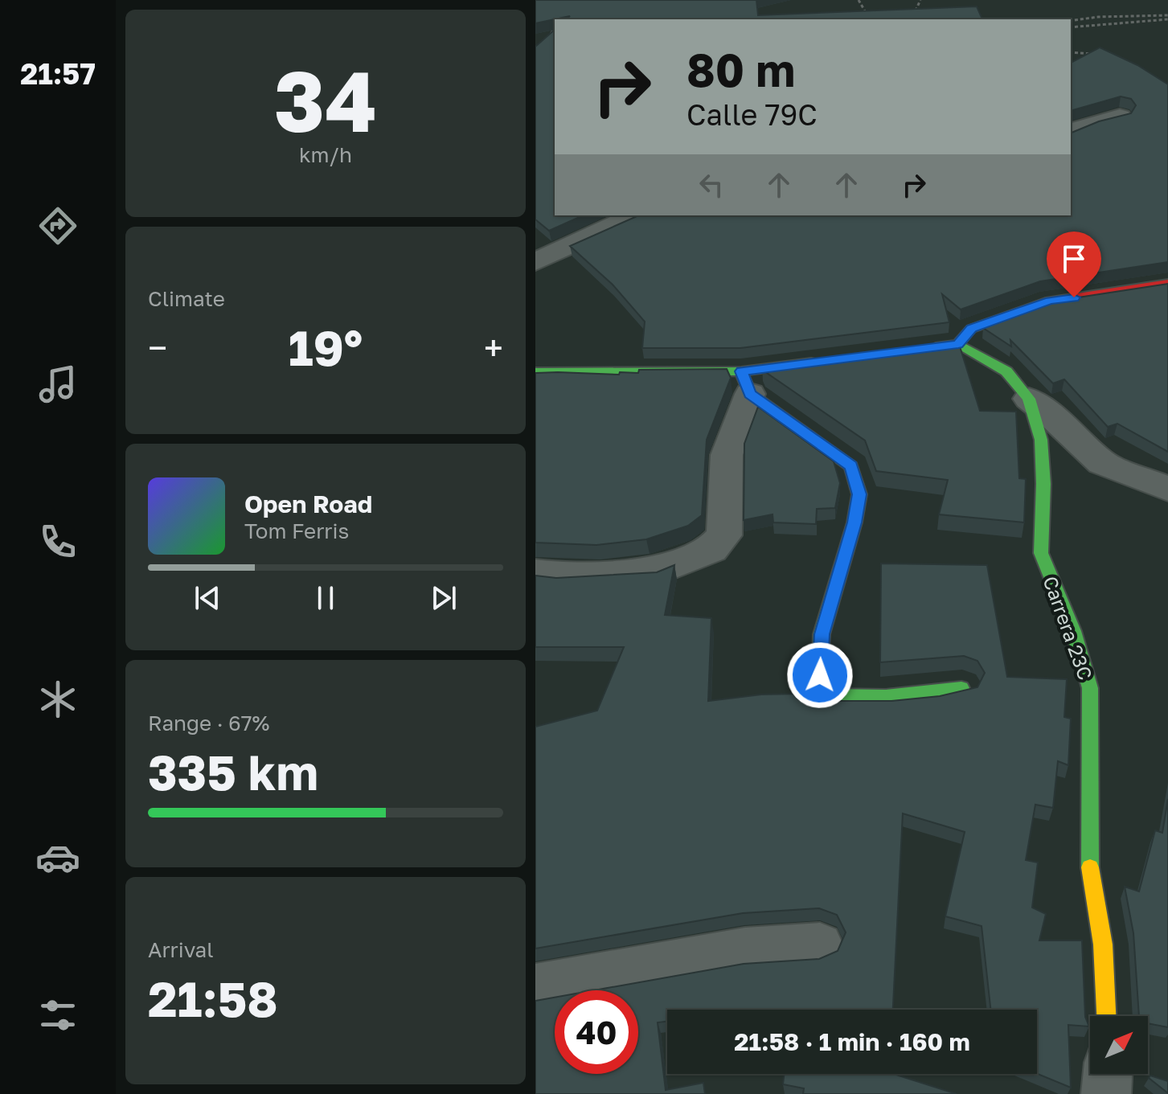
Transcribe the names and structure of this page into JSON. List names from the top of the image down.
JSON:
{
  "streets": {
    "street": ["Carrera 23C"]
  },
  "north": "top right",
  "page": {
    "tabs": "21:57",
    "tile": [
      ["34", "km/h"],
      "Climate",
      ["Range · 67%", "335 km"],
      ["Arrival", "21:58"]
    ],
    "turn": ["80 m", "Calle 79C"],
    "heat": ["−", "19°", "+"],
    "song": ["Open Road", "Tom Ferris"],
    "limit": "40",
    "trip": "21:58 · 1 min · 160 m"
  }
}
